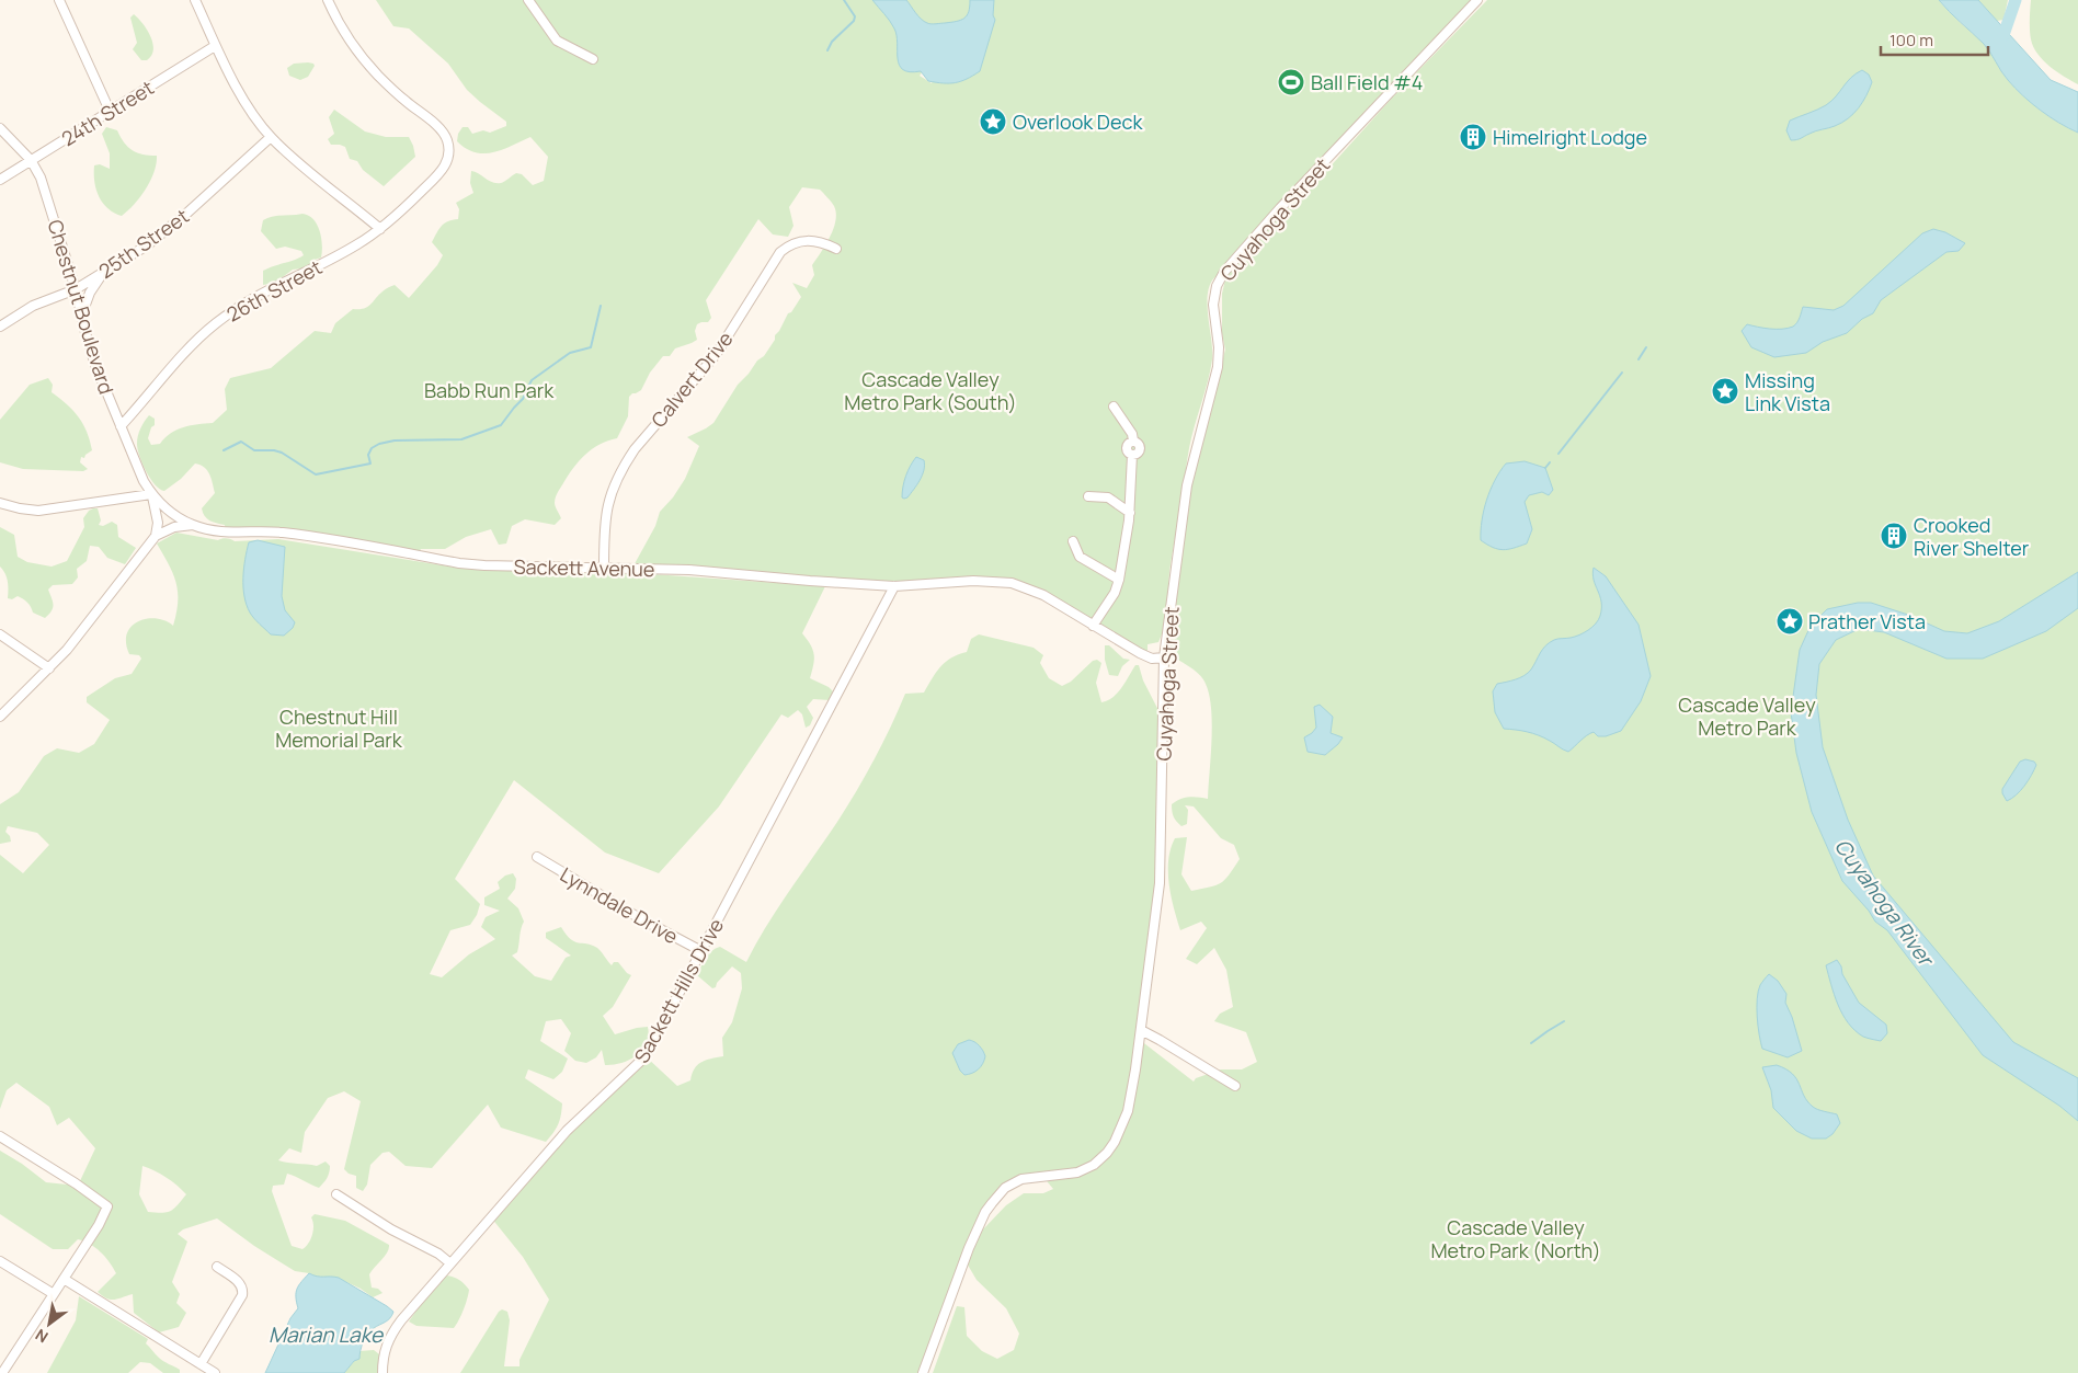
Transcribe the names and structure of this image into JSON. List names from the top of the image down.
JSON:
{
  "streets": {
    "street": [
      "24th Street",
      "Cuyahoga Street",
      "25th Street",
      "26th Street",
      "Chestnut Boulevard",
      "Calvert Drive",
      "Sackett Avenue",
      "Lynndale Drive",
      "Sackett Hills Drive"
    ]
  },
  "crossings": [
    ["24th Street", "Chestnut Boulevard"],
    ["Cuyahoga Street", "Sackett Avenue"],
    ["25th Street", "Chestnut Boulevard"],
    ["26th Street", "Chestnut Boulevard"],
    ["Chestnut Boulevard", "Sackett Avenue"],
    ["Calvert Drive", "Sackett Avenue"],
    ["Sackett Avenue", "Sackett Hills Drive"],
    ["Lynndale Drive", "Sackett Hills Drive"]
  ],
  "water": ["Cuyahoga River", "Marian Lake"],
  "parks": [
    "Cascade Valley Metro Park (South)",
    "Babb Run Park",
    "Cascade Valley Metro Park",
    "Chestnut Hill Memorial Park",
    "Cascade Valley Metro Park (North)"
  ],
  "places": {
    "sports": ["Ball Field #4"],
    "place": ["Overlook Deck", "Missing Link Vista", "Prather Vista"],
    "building": ["Himelright Lodge", "Crooked River Shelter"]
  },
  "scale_bar": "100 m",
  "north": "bottom left"
}
